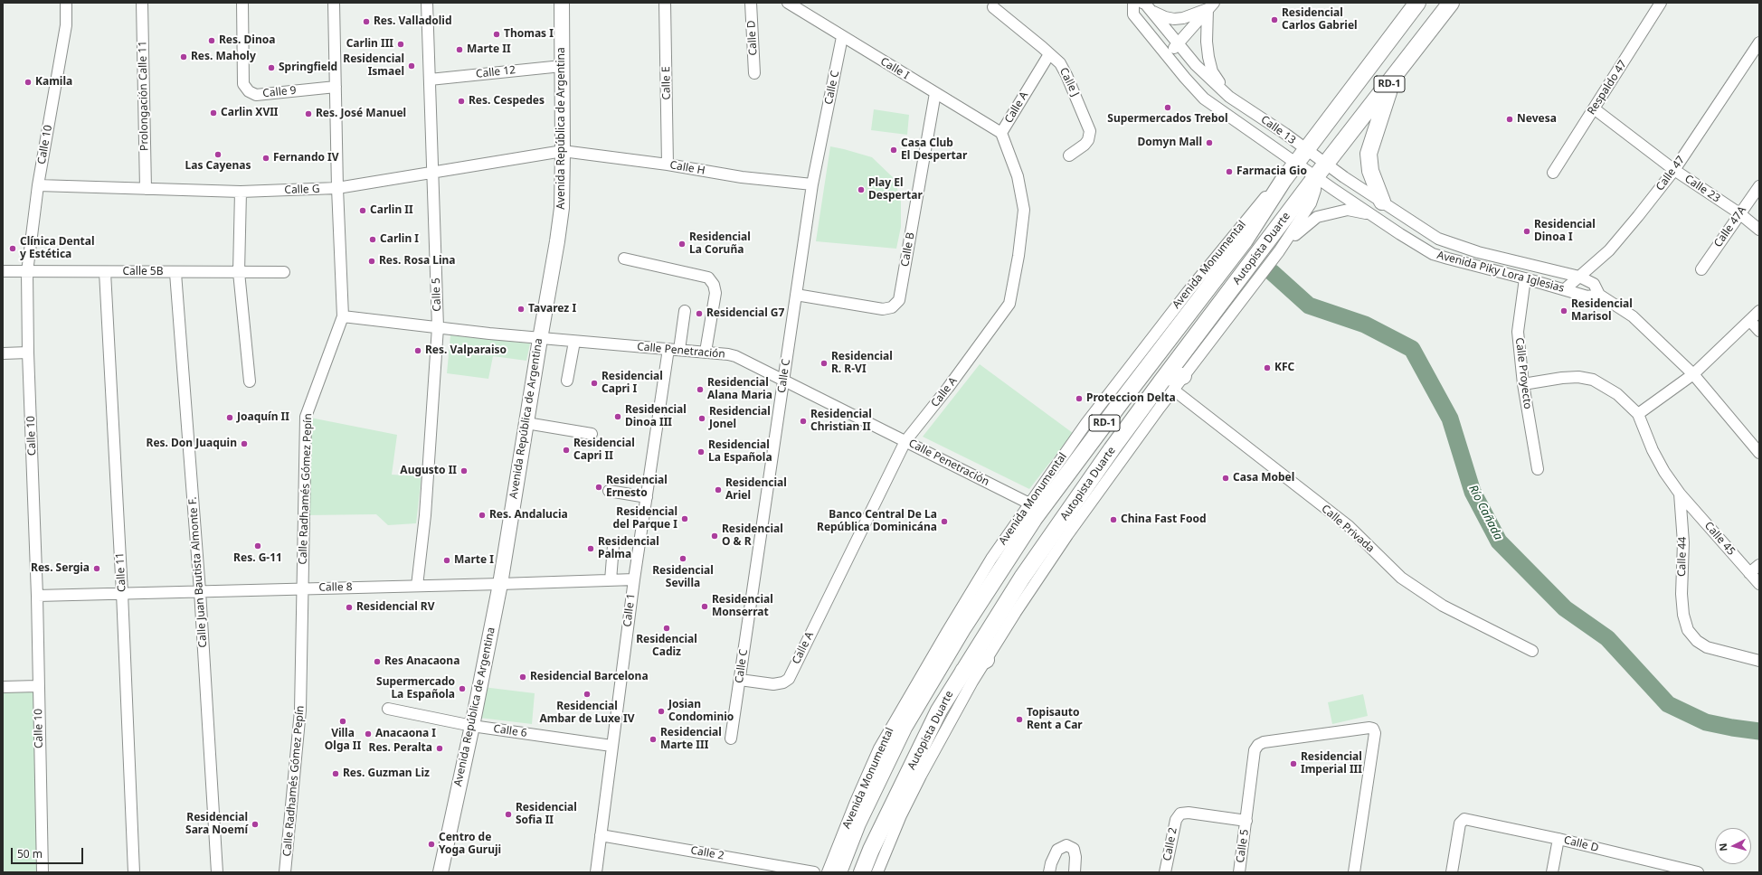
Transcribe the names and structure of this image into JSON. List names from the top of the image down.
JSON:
{
  "streets": {
    "highway": ["RD-1", "Autopista Duarte"],
    "main road": ["Avenida República de Argentina"],
    "street": [
      "Calle D",
      "Calle I",
      "Calle 12",
      "Calle J",
      "Calle E",
      "Calle C",
      "Respaldo 47",
      "Calle 9",
      "Prolongación Calle 11",
      "Calle A",
      "Calle 13",
      "Calle 10",
      "Calle H",
      "Calle 47",
      "Calle 23",
      "Calle G",
      "Calle 47A",
      "Calle B",
      "Avenida Monumental",
      "Calle 5B",
      "Avenida Piky Lora Iglesias",
      "Calle 5",
      "Calle Penetración",
      "Calle Proyecto",
      "Calle Radhamés Gómez Pepín",
      "Calle Privada",
      "Calle 45",
      "Calle 44",
      "Calle 11",
      "Calle Juan Bautista Almonte F.",
      "Calle 8",
      "Calle 1",
      "Calle 6",
      "Calle 2"
    ]
  },
  "crossings": [
    ["Calle I", "Calle C"],
    ["Calle I", "Calle A"],
    ["Calle I", "Calle B"],
    ["Calle 12", "Avenida República de Argentina"],
    ["Calle 12", "Calle 5"],
    ["Calle J", "Calle A"],
    ["Calle E", "Calle H"],
    ["Calle C", "Calle A"],
    ["Calle C", "Calle H"],
    ["Calle C", "Calle B"],
    ["Calle C", "Calle Penetración"],
    ["Respaldo 47", "Calle 23"],
    ["Calle 9", "Calle Radhamés Gómez Pepín"],
    ["Prolongación Calle 11", "Calle G"],
    ["Calle A", "Calle Penetración"],
    ["Avenida República de Argentina", "Calle H"],
    ["Avenida República de Argentina", "Calle G"],
    ["Avenida República de Argentina", "Calle Penetración"],
    ["Avenida República de Argentina", "Calle 8"],
    ["Avenida República de Argentina", "Calle 6"],
    ["Calle 13", "Autopista Duarte"],
    ["Calle 13", "Avenida Monumental"],
    ["Calle 13", "Avenida Piky Lora Iglesias"],
    ["Calle 10", "Calle G"],
    ["Calle 10", "Calle 5B"],
    ["Calle 10", "Calle 8"],
    ["Calle H", "Calle G"],
    ["Calle 47", "Calle 23"],
    ["Calle 47", "Avenida Piky Lora Iglesias"],
    ["Calle 23", "Calle 47A"],
    ["Calle G", "Calle 5"],
    ["Calle G", "Calle Radhamés Gómez Pepín"],
    ["Autopista Duarte", "Avenida Monumental"],
    ["Autopista Duarte", "Avenida Piky Lora Iglesias"],
    ["Autopista Duarte", "Calle Privada"],
    ["Avenida Monumental", "Avenida Piky Lora Iglesias"],
    ["Avenida Monumental", "Calle Penetración"],
    ["Calle 5B", "Calle 11"],
    ["Calle 5B", "Calle Juan Bautista Almonte F."],
    ["Avenida Piky Lora Iglesias", "Calle Proyecto"],
    ["Calle 5", "Calle Penetración"],
    ["Calle 5", "Calle 8"],
    ["Calle 5", "Calle 2"],
    ["Calle Penetración", "Calle Radhamés Gómez Pepín"],
    ["Calle Penetración", "Calle 1"],
    ["Calle Radhamés Gómez Pepín", "Calle 8"],
    ["Calle 45", "Calle 44"],
    ["Calle 11", "Calle 8"],
    ["Calle Juan Bautista Almonte F.", "Calle 8"],
    ["Calle 8", "Calle 1"],
    ["Calle 1", "Calle 6"],
    ["Calle 1", "Calle 2"]
  ],
  "water": ["Río Cañada"],
  "places": [
    "Residencial Carlos Gabriel",
    "Res. Valladolid",
    "Thomas I",
    "Res. Dinoa",
    "Carlin III",
    "Marte II",
    "Res. Maholy",
    "Residencial Ismael",
    "Springfield",
    "Kamila",
    "Res. Cespedes",
    "Supermercados Trebol",
    "Carlin XVII",
    "Res. José Manuel",
    "Nevesa",
    "Domyn Mall",
    "Casa Club El Despertar",
    "Las Cayenas",
    "Fernando IV",
    "Farmacia Gio",
    "Play El Despertar",
    "Carlin II",
    "Residencial Dinoa I",
    "Carlin I",
    "Residencial La Coruña",
    "Clínica Dental y Estética",
    "Res. Rosa Lina",
    "Tavarez I",
    "Residencial Marisol",
    "Residencial G7",
    "Res. Valparaiso",
    "Residencial R. R-VI",
    "KFC",
    "Residencial Capri I",
    "Residencial Alana Maria",
    "Proteccion Delta",
    "Residencial Dinoa III",
    "Joaquín II",
    "Residencial Jonel",
    "Residencial Christian II",
    "Res. Don Juaquin",
    "Residencial Capri II",
    "Residencial La Española",
    "Augusto II",
    "Casa Mobel",
    "Residencial Ernesto",
    "Residencial Ariel",
    "Res. Andalucia",
    "Residencial del Parque I",
    "China Fast Food",
    "Banco Central De La República Dominicána",
    "Residencial O & R",
    "Res. G-11",
    "Residencial Palma",
    "Residencial Sevilla",
    "Marte I",
    "Res. Sergia",
    "Residencial Monserrat",
    "Residencial RV",
    "Residencial Cadiz",
    "Res Anacaona",
    "Residencial Barcelona",
    "Supermercado La Española",
    "Residencial Ambar de Luxe IV",
    "Josian Condominio",
    "Topisauto Rent a Car",
    "Villa Olga II",
    "Anacaona I",
    "Residencial Marte III",
    "Res. Peralta",
    "Residencial Imperial III",
    "Res. Guzman Liz",
    "Residencial Sofia II",
    "Residencial Sara Noemí",
    "Centro de Yoga Guruji"
  ],
  "scale_bar": "50 m",
  "north": "left"
}
